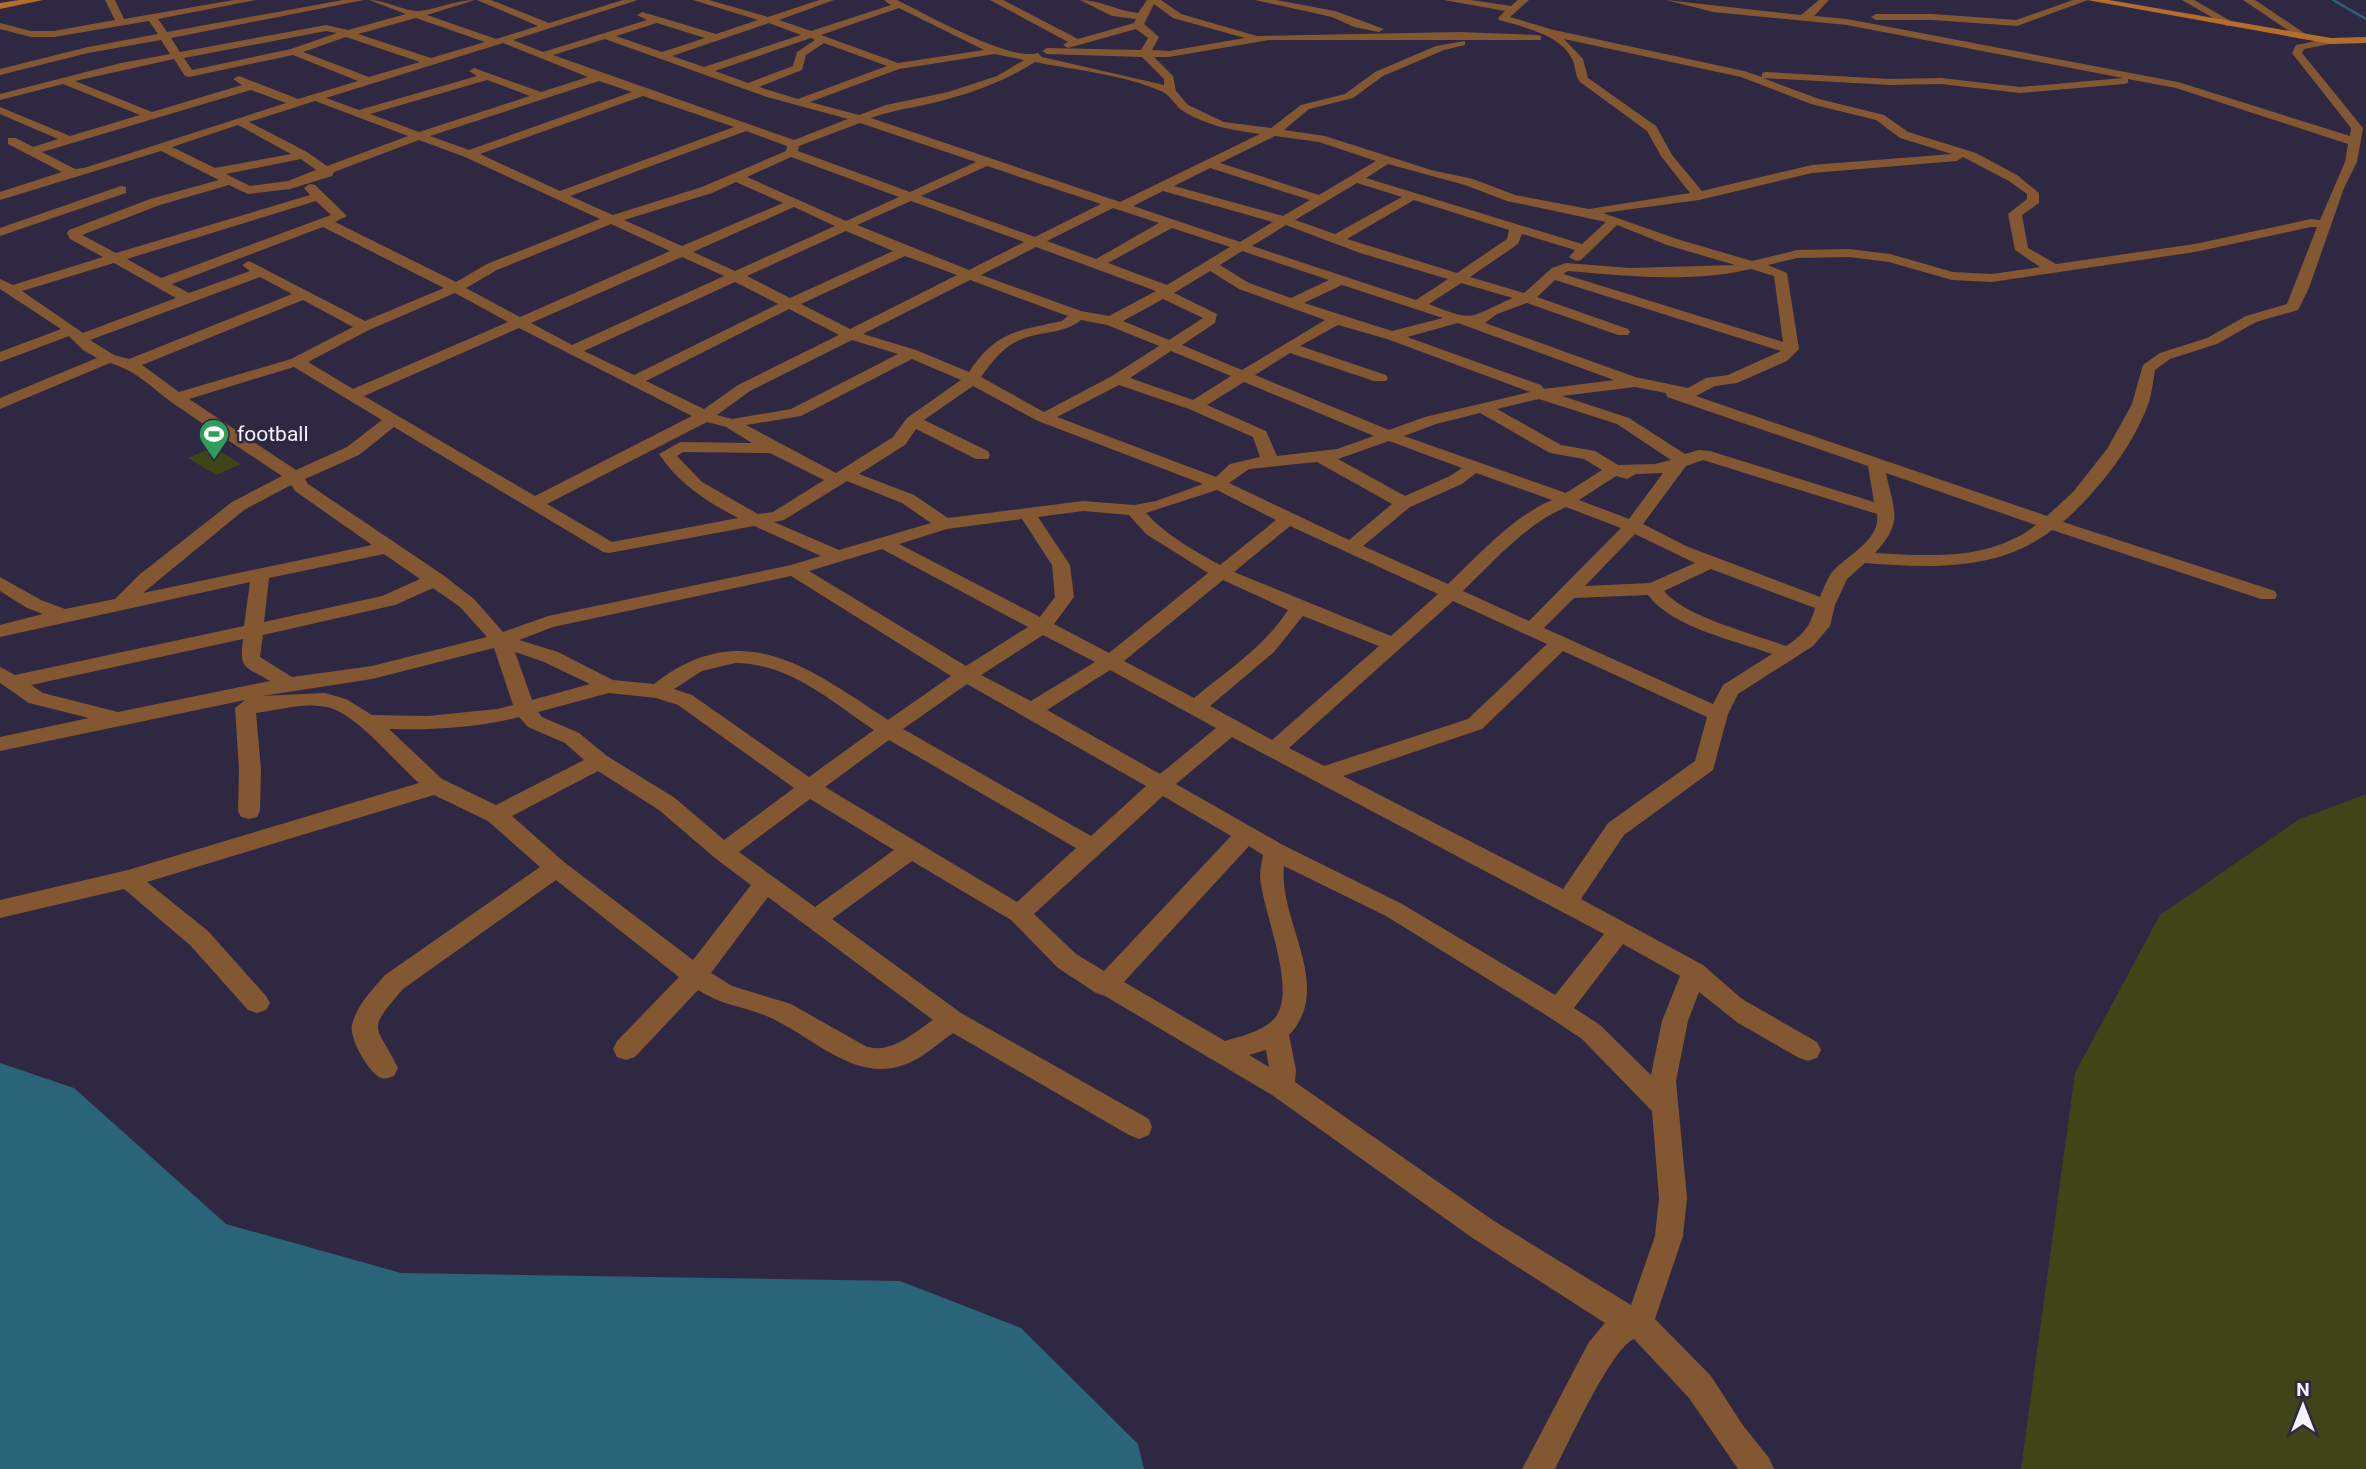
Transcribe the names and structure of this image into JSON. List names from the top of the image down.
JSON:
{
  "places": {
    "sports": ["football"]
  },
  "north": "top"
}
